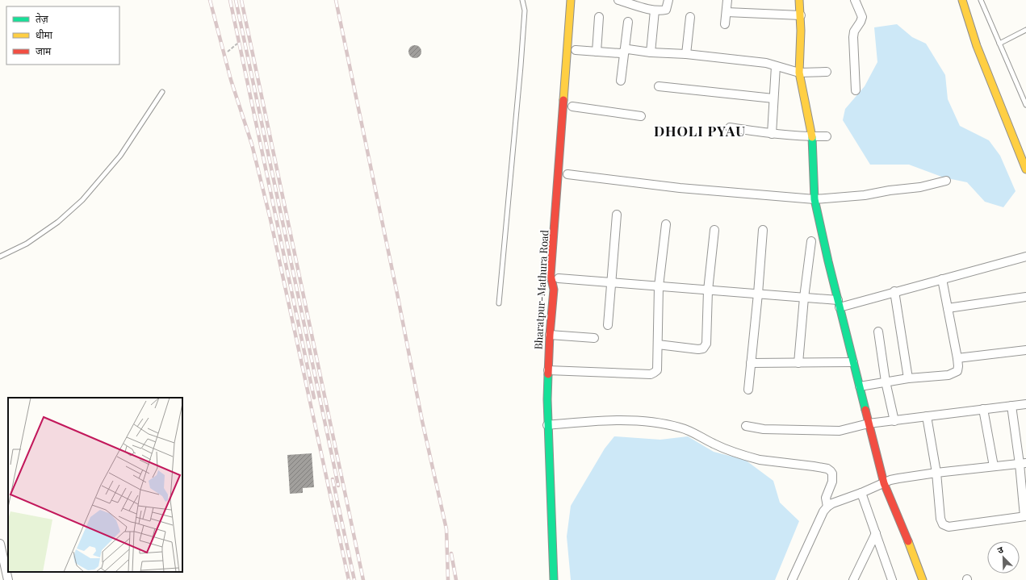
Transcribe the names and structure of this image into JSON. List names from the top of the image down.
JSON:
{
  "streets": {
    "main road": ["Bharatpur-Mathura Road"]
  },
  "districts": ["DHOLI PYAU"],
  "legend": ["तेज़", "धीमा", "जाम"],
  "north": "top left"
}
